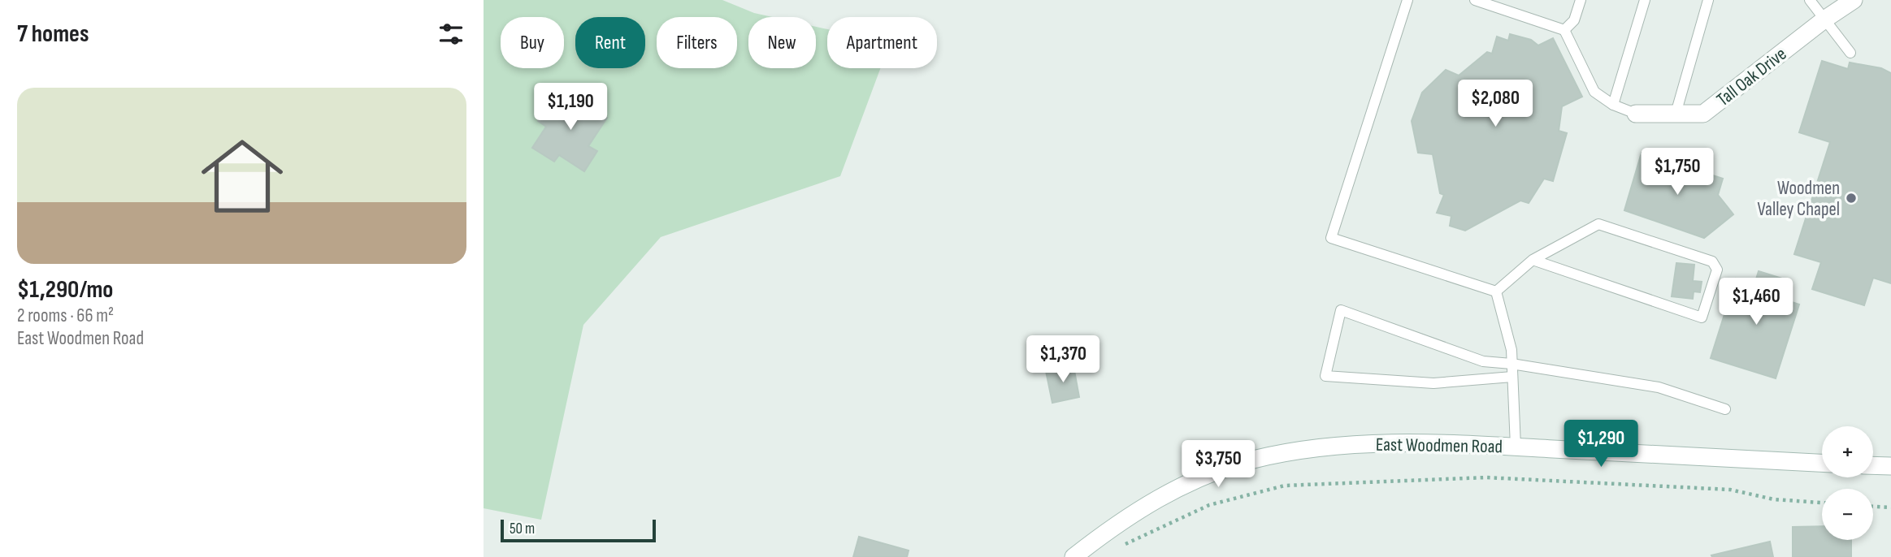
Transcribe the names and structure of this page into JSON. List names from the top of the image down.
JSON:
{
  "streets": {
    "main road": ["Tall Oak Drive", "East Woodmen Road"]
  },
  "places": ["Woodmen Valley Chapel"],
  "scale_bar": "50 m",
  "page": {
    "heading": "7 homes",
    "chip": [
      "Buy",
      "Rent",
      "Filters",
      "New",
      "Apartment"
    ],
    "list": [
      {
        "name": "$1,290/mo",
        "note": "2 rooms · 66 m² · East Woodmen Road"
      }
    ],
    "price": [
      "$2,080",
      "$1,190",
      "$1,750",
      "$1,460",
      "$1,370",
      "$1,290",
      "$3,750"
    ],
    "map_buttons": ["+", "−"],
    "scale": "50 m"
  }
}
